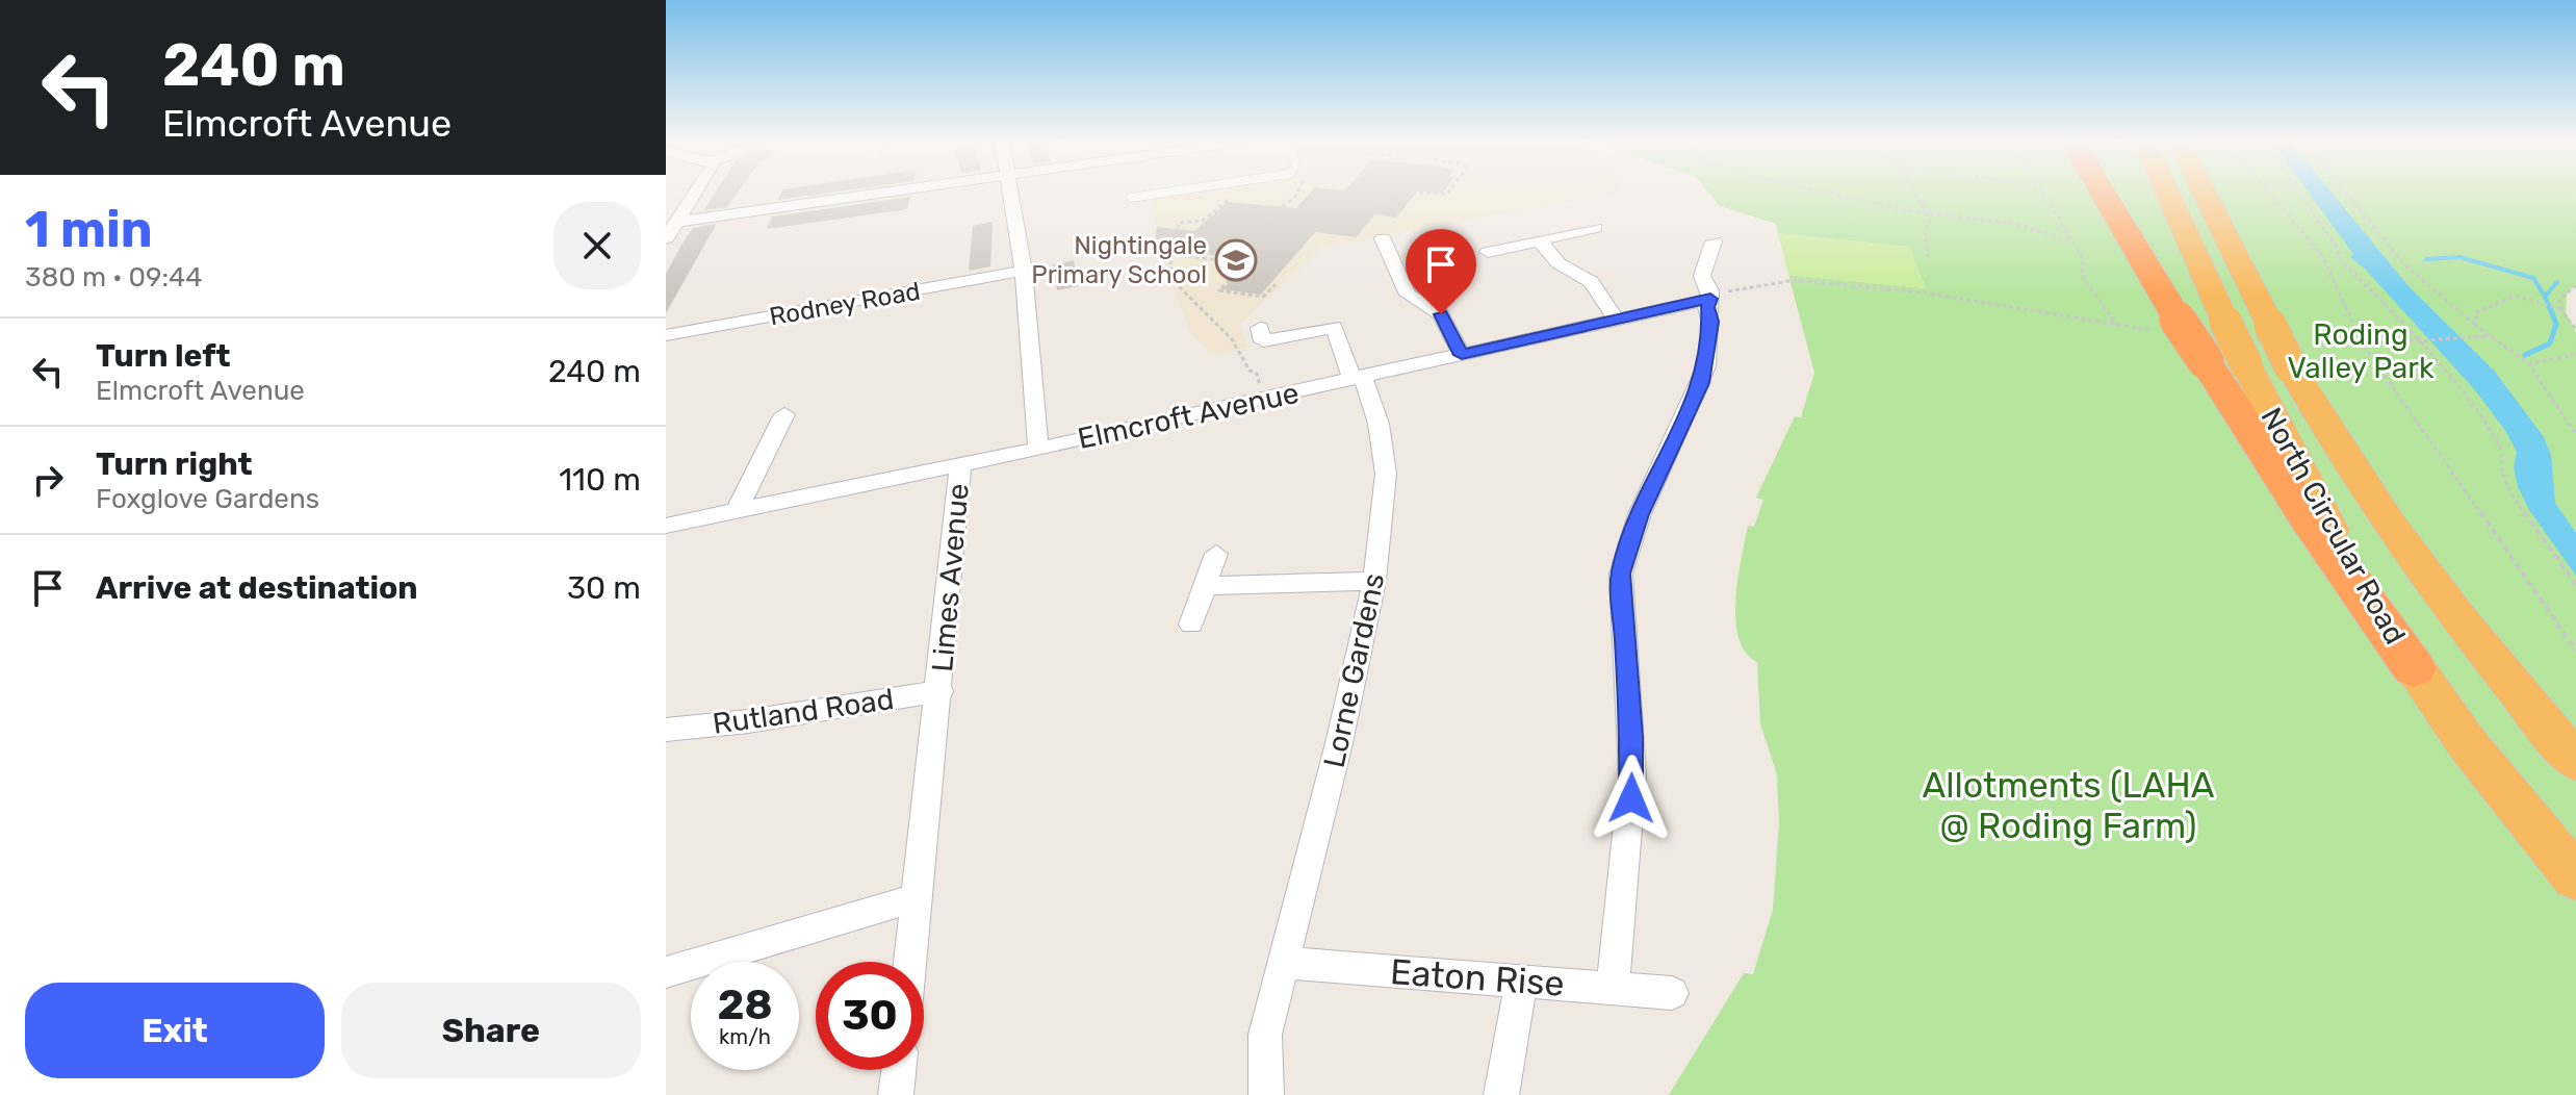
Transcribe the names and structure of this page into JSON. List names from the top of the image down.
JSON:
{
  "streets": {
    "highway": ["North Circular Road"],
    "street": [
      "Rodney Road",
      "Elmcroft Avenue",
      "Limes Avenue",
      "Lorne Gardens",
      "Rutland Road",
      "Eaton Rise"
    ]
  },
  "crossings": [
    ["Elmcroft Avenue", "Limes Avenue"],
    ["Elmcroft Avenue", "Lorne Gardens"],
    ["Limes Avenue", "Rutland Road"],
    ["Lorne Gardens", "Eaton Rise"]
  ],
  "parks": ["Roding Valley Park", "Allotments (LAHA @ Roding Farm)"],
  "places": {
    "school or university": ["Nightingale Primary School"]
  },
  "page": {
    "turn": ["240 m", "Elmcroft Avenue"],
    "heading": ["1 min", "380 m · 09:44"],
    "list": [
      {
        "name": "Turn left",
        "note": "Elmcroft Avenue",
        "value": "240 m"
      },
      {
        "name": "Turn right",
        "note": "Foxglove Gardens",
        "value": "110 m"
      },
      {
        "name": "Arrive at destination",
        "value": "30 m"
      }
    ],
    "speed": "28 km/h",
    "limit": "30",
    "buttons": ["Exit", "Share"]
  }
}
